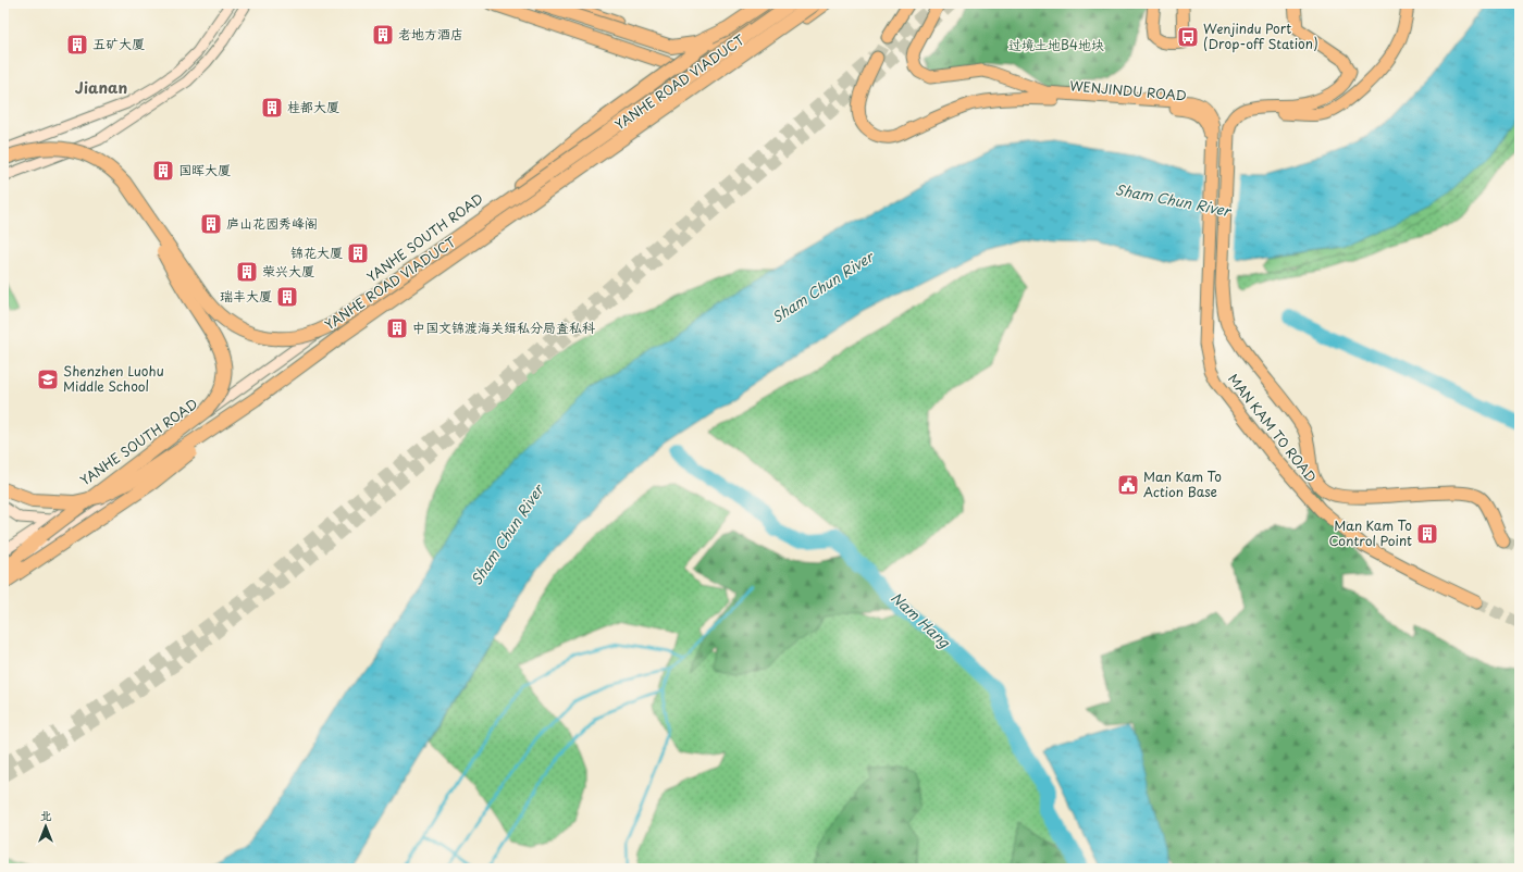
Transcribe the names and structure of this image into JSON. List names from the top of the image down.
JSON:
{
  "streets": {
    "highway": ["YANHE ROAD VIADUCT"],
    "main road": ["WENJINDU ROAD", "YANHE SOUTH ROAD", "MAN KAM TO ROAD"]
  },
  "crossings": [
    ["YANHE ROAD VIADUCT", "YANHE SOUTH ROAD"],
    ["WENJINDU ROAD", "MAN KAM TO ROAD"]
  ],
  "districts": ["Jianan"],
  "water": ["Sham Chun River", "Nam Hang"],
  "parks": ["过境土地B4地块"],
  "places": {
    "building": [
      "老地方酒店",
      "五矿大厦",
      "桂都大厦",
      "国晖大厦",
      "庐山花园秀峰阁",
      "锦花大厦",
      "荣兴大厦",
      "瑞丰大厦",
      "中国文锦渡海关缉私分局查私科",
      "Man Kam To Control Point"
    ],
    "bus stop": ["Wenjindu Port (Drop-off Station)"],
    "school or university": ["Shenzhen Luohu Middle School"],
    "public building": ["Man Kam To Action Base"]
  },
  "north": "top"
}
